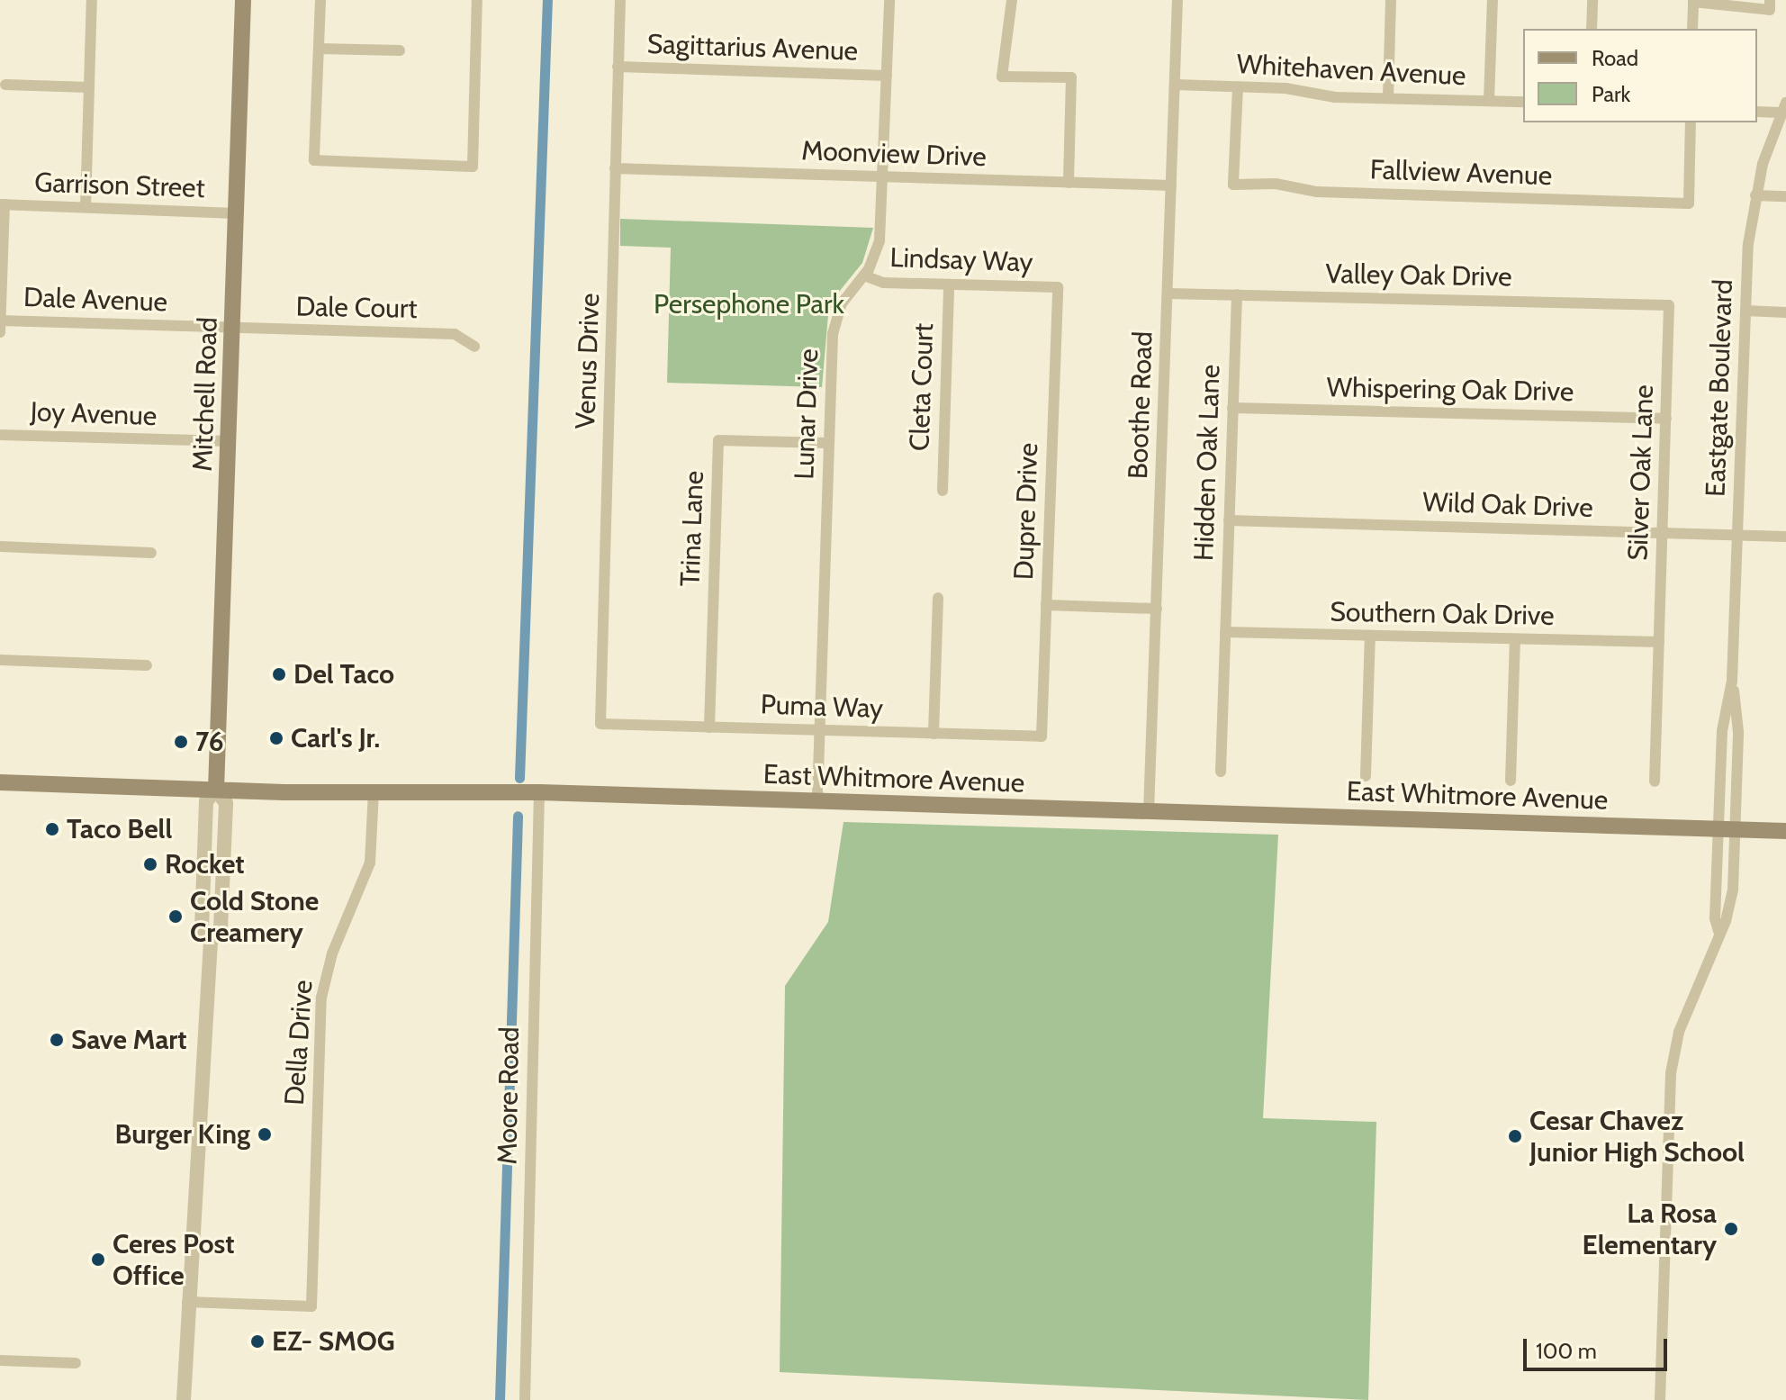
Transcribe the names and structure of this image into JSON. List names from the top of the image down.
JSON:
{
  "streets": {
    "main road": ["Mitchell Road", "East Whitmore Avenue"],
    "street": [
      "Sagittarius Avenue",
      "Whitehaven Avenue",
      "Moonview Drive",
      "Fallview Avenue",
      "Garrison Street",
      "Lindsay Way",
      "Valley Oak Drive",
      "Dale Avenue",
      "Dale Court",
      "Venus Drive",
      "Cleta Court",
      "Eastgate Boulevard",
      "Whispering Oak Drive",
      "Boothe Road",
      "Joy Avenue",
      "Lunar Drive",
      "Hidden Oak Lane",
      "Silver Oak Lane",
      "Wild Oak Drive",
      "Dupre Drive",
      "Trina Lane",
      "Southern Oak Drive",
      "Puma Way",
      "Della Drive",
      "Moore Road"
    ]
  },
  "crossings": [
    ["Sagittarius Avenue", "Venus Drive"],
    ["Sagittarius Avenue", "Lunar Drive"],
    ["Whitehaven Avenue", "Fallview Avenue"],
    ["Whitehaven Avenue", "Boothe Road"],
    ["Moonview Drive", "Venus Drive"],
    ["Moonview Drive", "Boothe Road"],
    ["Moonview Drive", "Lunar Drive"],
    ["Garrison Street", "Mitchell Road"],
    ["Lindsay Way", "Cleta Court"],
    ["Lindsay Way", "Lunar Drive"],
    ["Lindsay Way", "Dupre Drive"],
    ["Valley Oak Drive", "Boothe Road"],
    ["Valley Oak Drive", "Hidden Oak Lane"],
    ["Valley Oak Drive", "Silver Oak Lane"],
    ["Dale Avenue", "Dale Court"],
    ["Dale Avenue", "Mitchell Road"],
    ["Dale Court", "Mitchell Road"],
    ["Venus Drive", "Puma Way"],
    ["Eastgate Boulevard", "Wild Oak Drive"],
    ["Eastgate Boulevard", "East Whitmore Avenue"],
    ["Whispering Oak Drive", "Hidden Oak Lane"],
    ["Whispering Oak Drive", "Silver Oak Lane"],
    ["Mitchell Road", "Joy Avenue"],
    ["Mitchell Road", "East Whitmore Avenue"],
    ["Mitchell Road", "Della Drive"],
    ["Boothe Road", "East Whitmore Avenue"],
    ["Lunar Drive", "Trina Lane"],
    ["Lunar Drive", "Puma Way"],
    ["Lunar Drive", "East Whitmore Avenue"],
    ["Hidden Oak Lane", "Wild Oak Drive"],
    ["Hidden Oak Lane", "Southern Oak Drive"],
    ["Silver Oak Lane", "Wild Oak Drive"],
    ["Silver Oak Lane", "Southern Oak Drive"],
    ["Dupre Drive", "Puma Way"],
    ["Trina Lane", "Puma Way"],
    ["East Whitmore Avenue", "Della Drive"],
    ["East Whitmore Avenue", "Moore Road"]
  ],
  "parks": ["Persephone Park"],
  "places": [
    "Del Taco",
    "Carl's Jr.",
    "76",
    "Taco Bell",
    "Rocket",
    "Cold Stone Creamery",
    "Save Mart",
    "Burger King",
    "Cesar Chavez Junior High School",
    "La Rosa Elementary",
    "Ceres Post Office",
    "EZ- SMOG"
  ],
  "legend": ["Road", "Park"],
  "scale_bar": "100 m"
}
